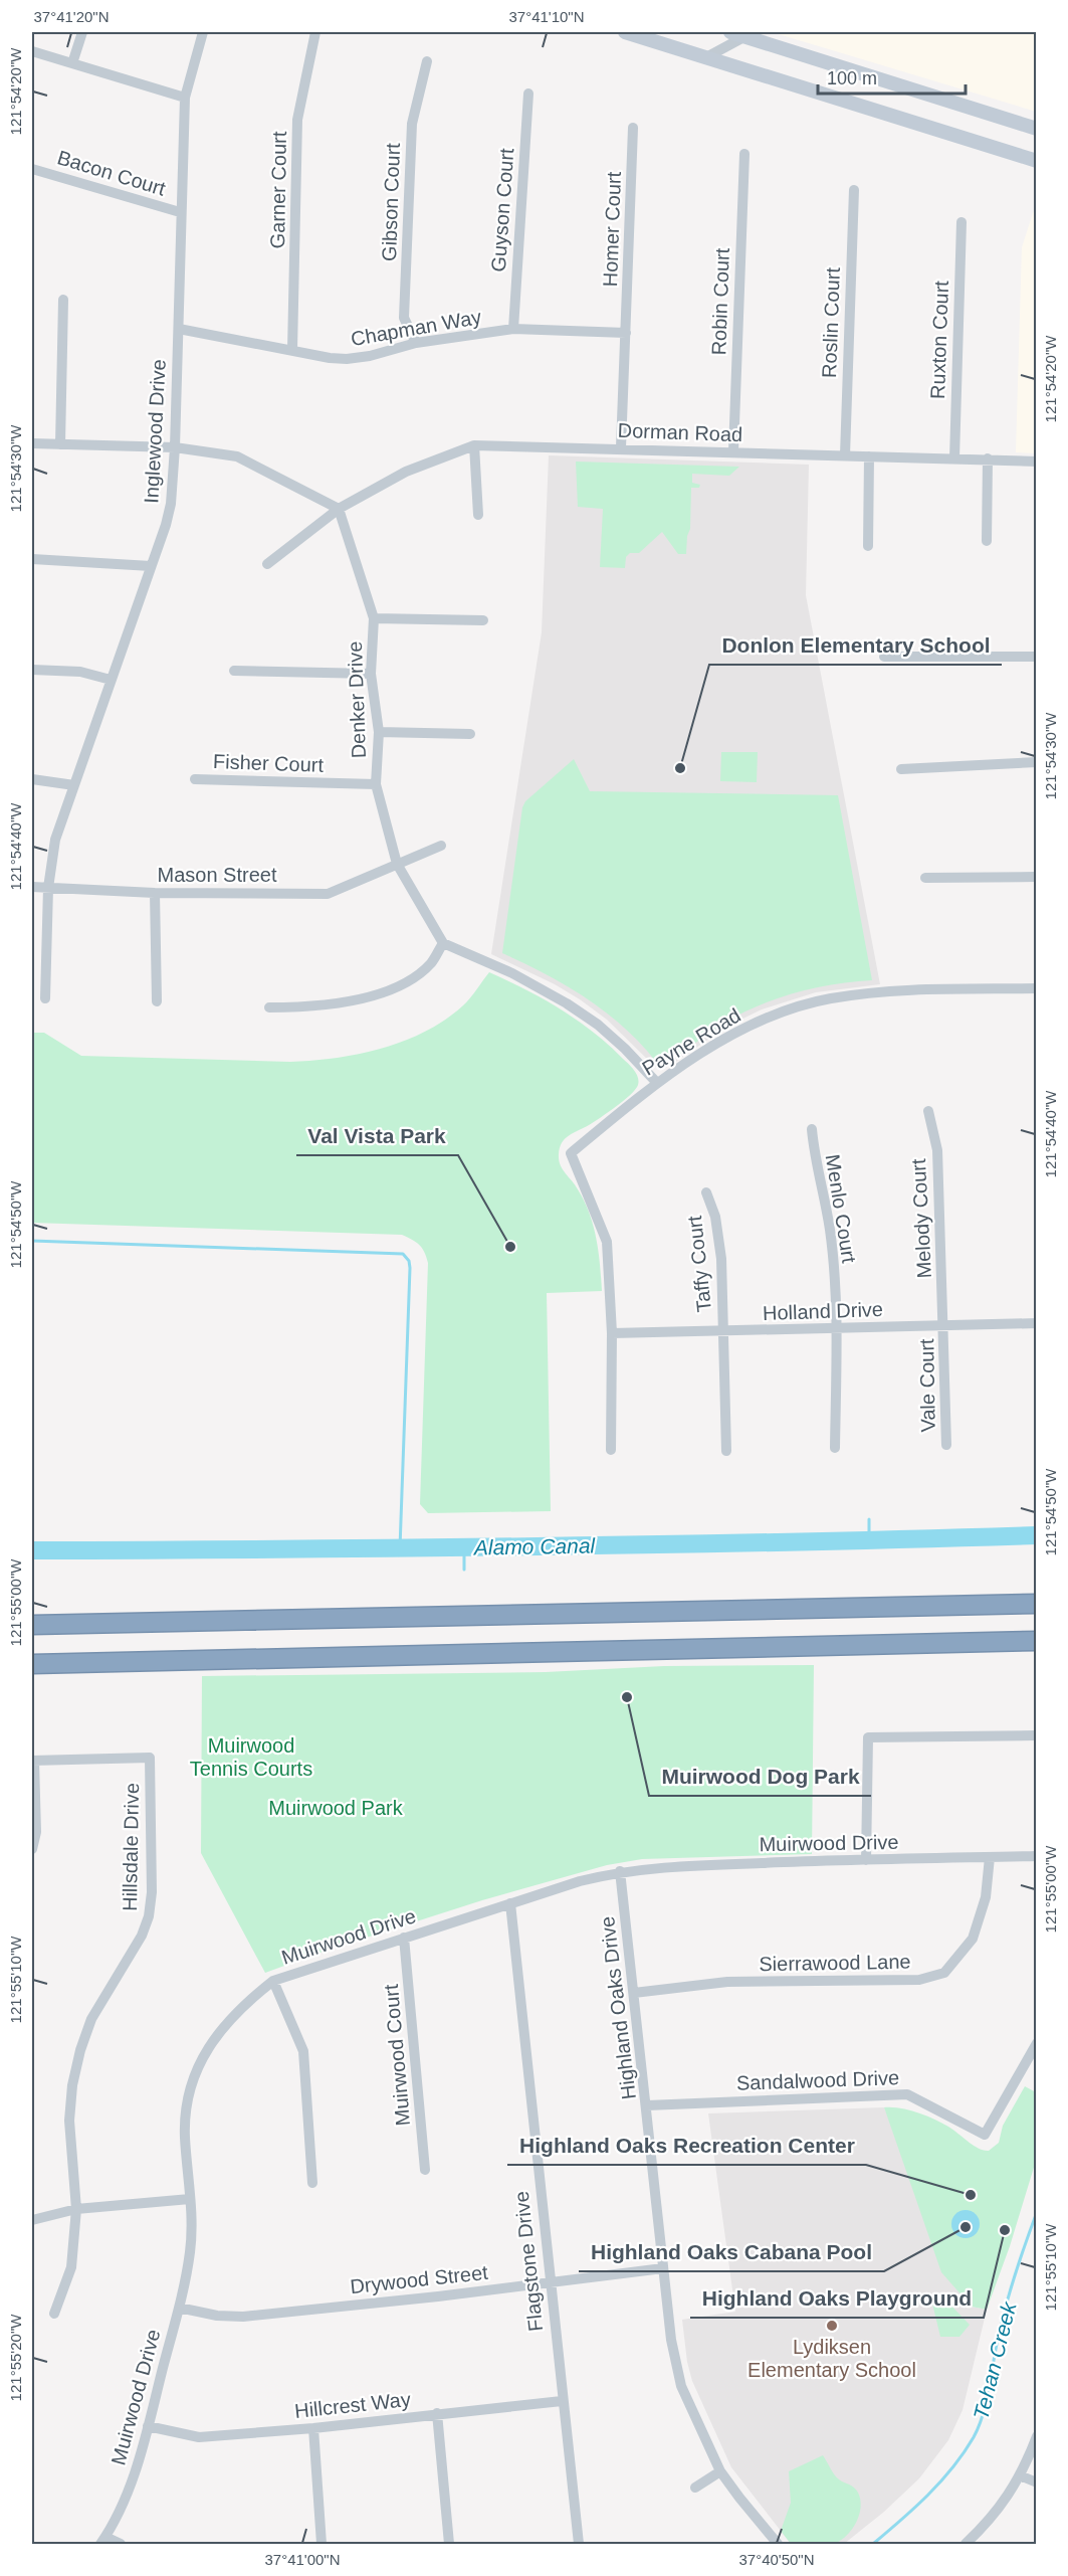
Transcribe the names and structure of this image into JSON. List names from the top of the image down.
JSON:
{
  "streets": {
    "street": [
      "Bacon Court",
      "Garner Court",
      "Gibson Court",
      "Guyson Court",
      "Homer Court",
      "Robin Court",
      "Roslin Court",
      "Chapman Way",
      "Ruxton Court",
      "Inglewood Drive",
      "Dorman Road",
      "Denker Drive",
      "Fisher Court",
      "Mason Street",
      "Payne Road",
      "Menlo Court",
      "Melody Court",
      "Taffy Court",
      "Holland Drive",
      "Vale Court",
      "Muirwood Drive",
      "Hillsdale Drive",
      "Sierrawood Lane",
      "Highland Oaks Drive",
      "Muirwood Court",
      "Sandalwood Drive",
      "Flagstone Drive",
      "Drywood Street",
      "Hillcrest Way"
    ]
  },
  "crossings": [
    ["Bacon Court", "Inglewood Drive"],
    ["Garner Court", "Chapman Way"],
    ["Gibson Court", "Chapman Way"],
    ["Guyson Court", "Chapman Way"],
    ["Homer Court", "Chapman Way"],
    ["Homer Court", "Dorman Road"],
    ["Robin Court", "Dorman Road"],
    ["Roslin Court", "Dorman Road"],
    ["Chapman Way", "Inglewood Drive"],
    ["Ruxton Court", "Dorman Road"],
    ["Inglewood Drive", "Mason Street"],
    ["Dorman Road", "Denker Drive"],
    ["Denker Drive", "Fisher Court"],
    ["Denker Drive", "Mason Street"],
    ["Payne Road", "Holland Drive"],
    ["Menlo Court", "Holland Drive"],
    ["Melody Court", "Holland Drive"],
    ["Melody Court", "Vale Court"],
    ["Taffy Court", "Holland Drive"],
    ["Holland Drive", "Vale Court"],
    ["Muirwood Drive", "Sierrawood Lane"],
    ["Muirwood Drive", "Highland Oaks Drive"],
    ["Muirwood Drive", "Muirwood Court"],
    ["Muirwood Drive", "Flagstone Drive"],
    ["Muirwood Drive", "Drywood Street"],
    ["Muirwood Drive", "Hillcrest Way"],
    ["Sierrawood Lane", "Highland Oaks Drive"],
    ["Highland Oaks Drive", "Sandalwood Drive"],
    ["Highland Oaks Drive", "Drywood Street"],
    ["Flagstone Drive", "Drywood Street"],
    ["Flagstone Drive", "Hillcrest Way"]
  ],
  "water": ["Alamo Canal", "Tehan Creek"],
  "parks": ["Muirwood Tennis Courts", "Muirwood Park"],
  "places": [
    "Donlon Elementary School",
    "Val Vista Park",
    "Muirwood Dog Park",
    "Highland Oaks Recreation Center",
    "Highland Oaks Cabana Pool",
    "Highland Oaks Playground",
    "Lydiksen Elementary School"
  ],
  "scale_bar": "100 m",
  "coordinates": [
    "37°41'20\"N",
    "37°41'10\"N",
    "121°54'20\"W",
    "121°54'30\"W",
    "121°54'40\"W",
    "121°54'50\"W",
    "121°55'00\"W",
    "121°55'10\"W",
    "121°55'20\"W",
    "37°41'00\"N",
    "37°40'50\"N"
  ]
}
